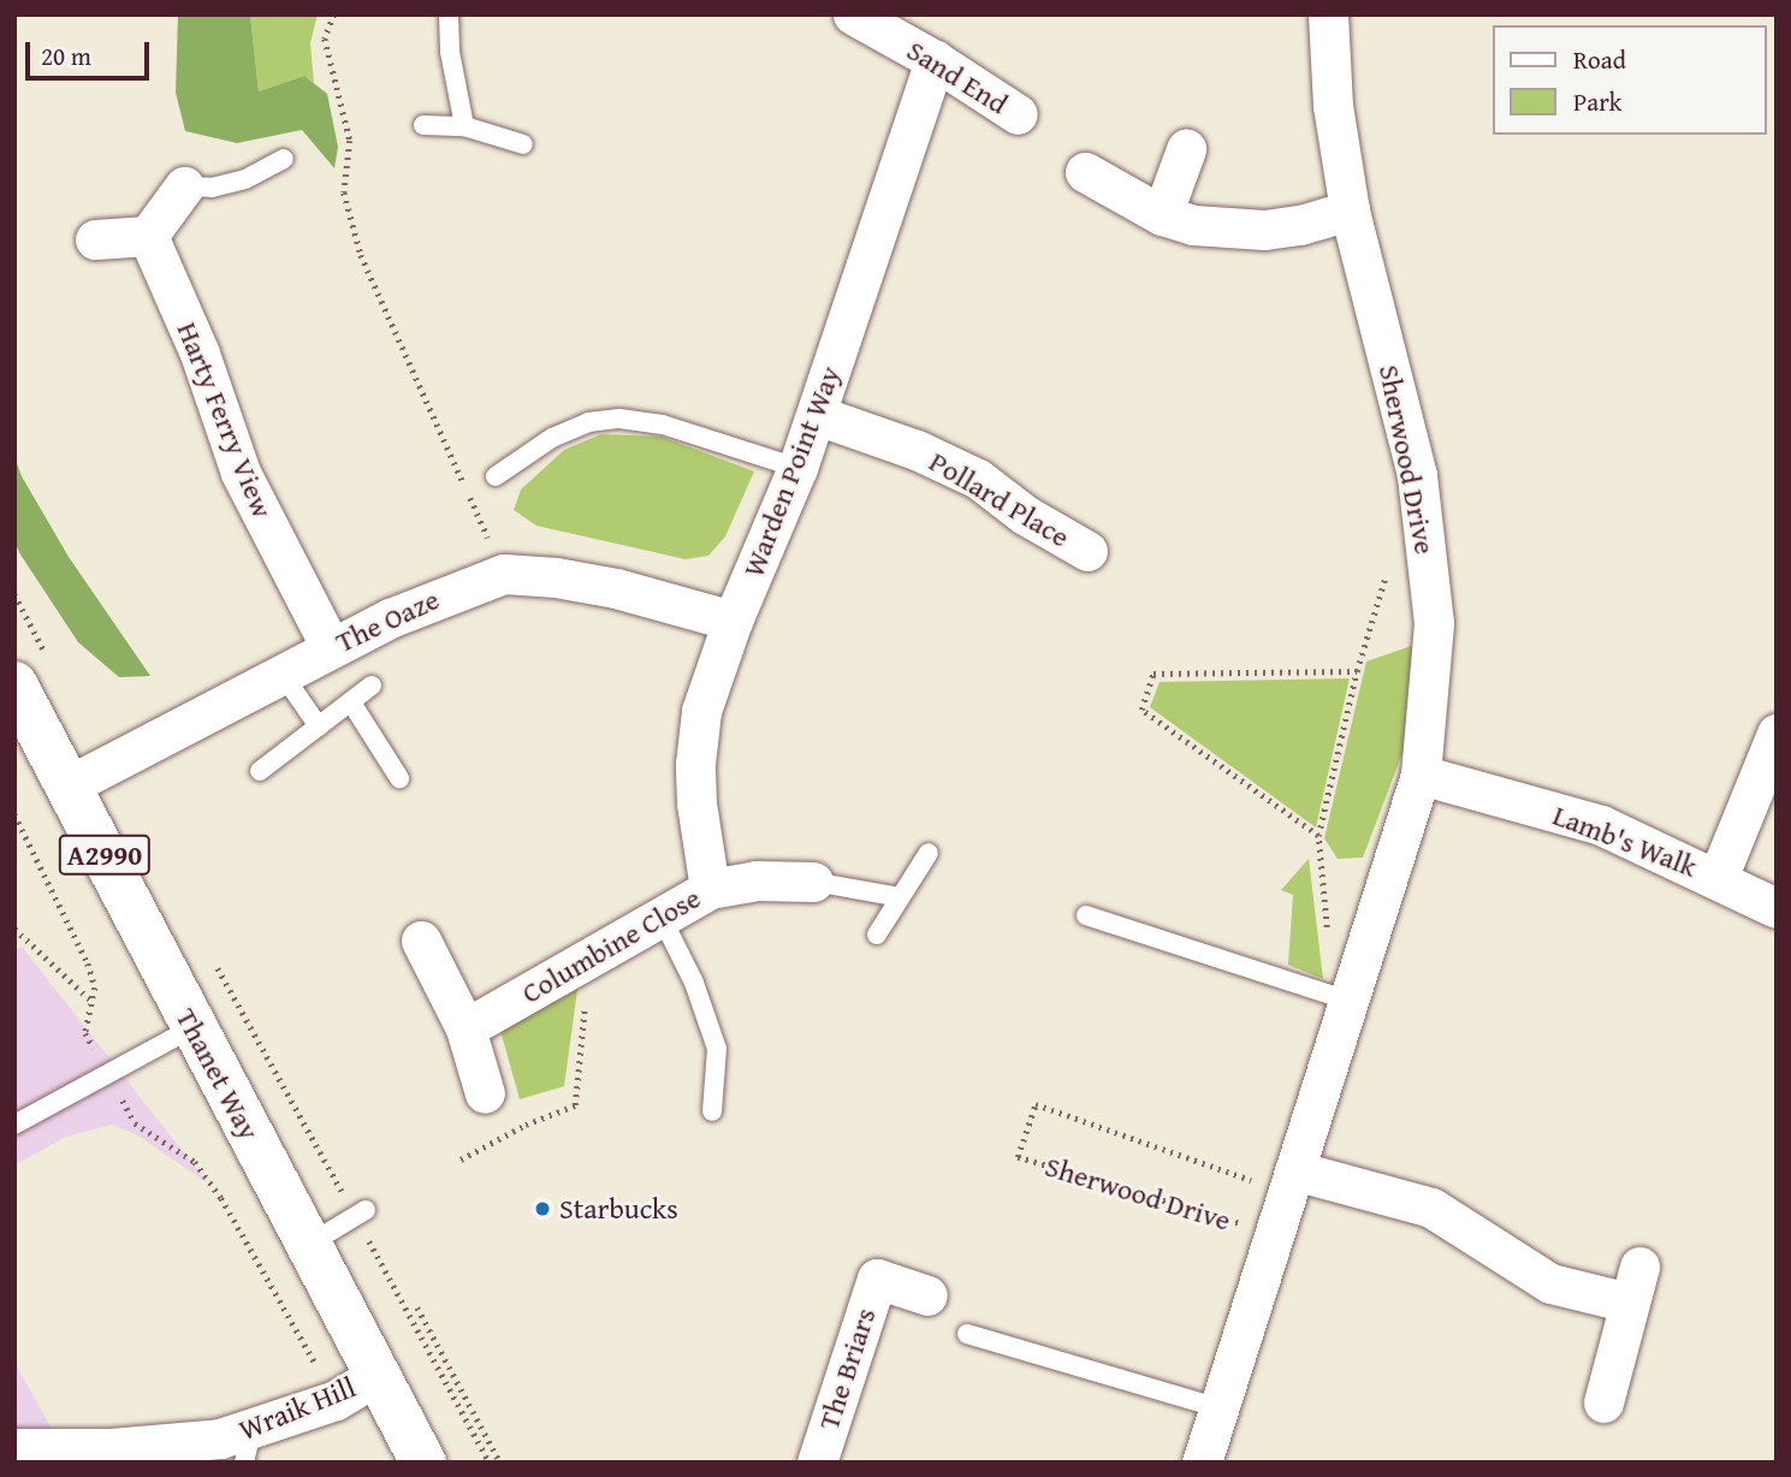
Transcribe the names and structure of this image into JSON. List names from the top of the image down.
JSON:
{
  "streets": {
    "main road": ["A2990", "Thanet Way"],
    "street": [
      "Sand End",
      "Harty Ferry View",
      "Sherwood Drive",
      "Warden Point Way",
      "Pollard Place",
      "The Oaze",
      "Lamb's Walk",
      "Columbine Close",
      "The Briars",
      "Wraik Hill"
    ]
  },
  "crossings": [
    ["Sand End", "Warden Point Way"],
    ["Harty Ferry View", "The Oaze"],
    ["Sherwood Drive", "Lamb's Walk"],
    ["Warden Point Way", "Pollard Place"],
    ["Warden Point Way", "The Oaze"],
    ["Warden Point Way", "Columbine Close"],
    ["The Oaze", "Thanet Way"],
    ["Thanet Way", "Wraik Hill"]
  ],
  "places": ["Starbucks"],
  "legend": ["Road", "Park"],
  "scale_bar": "20 m"
}
